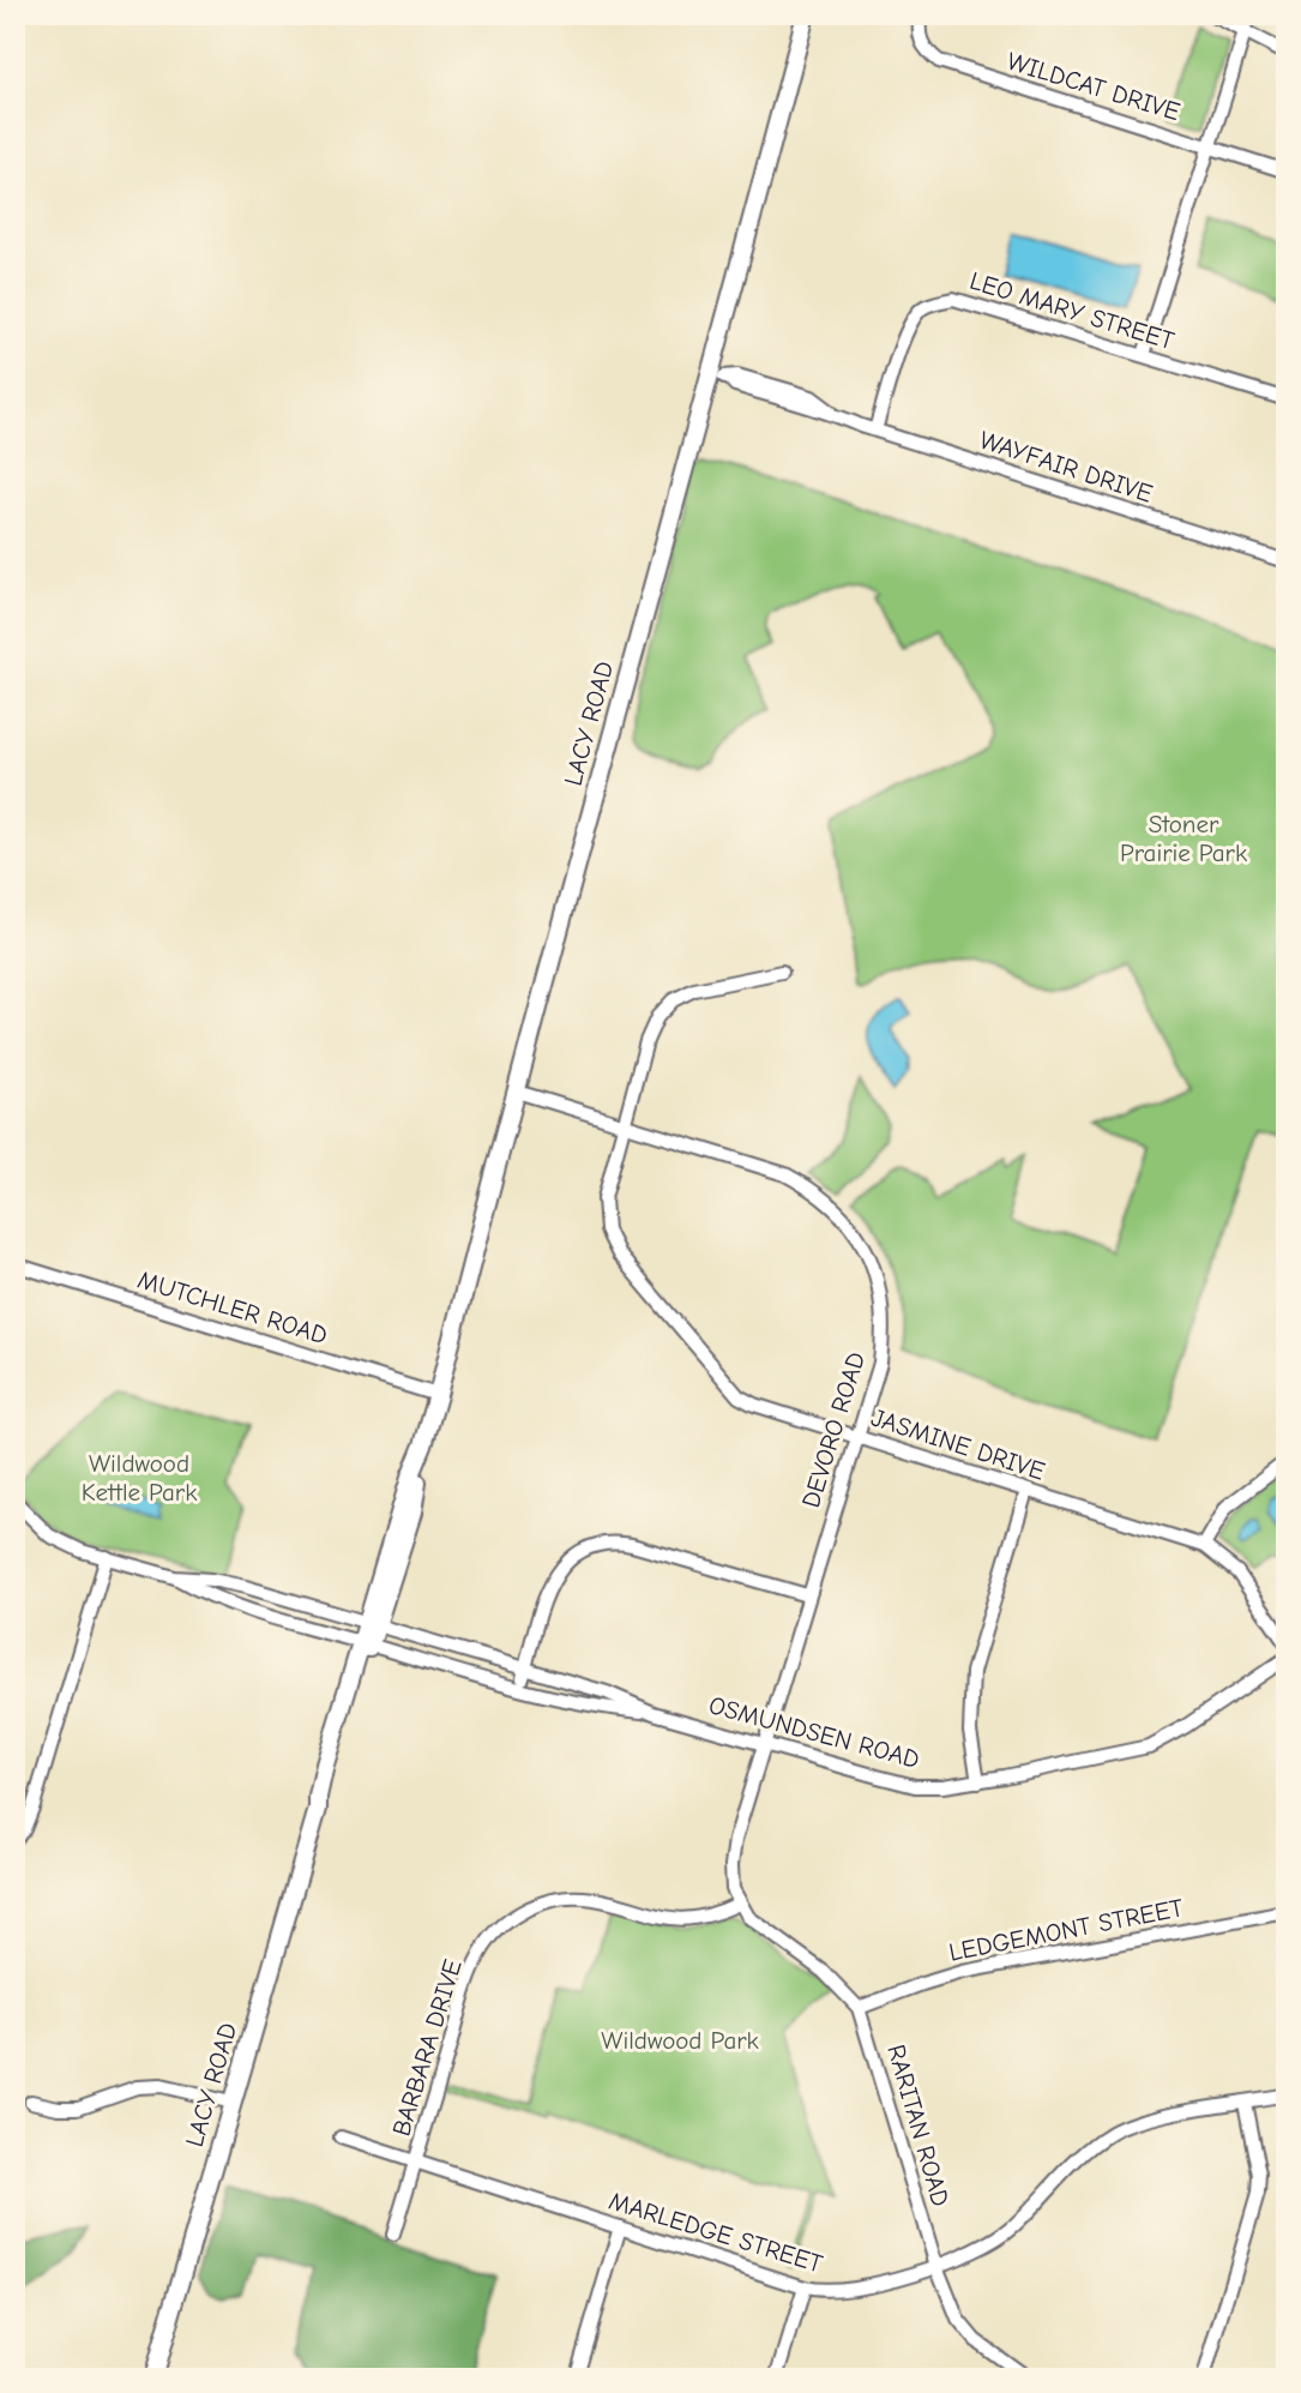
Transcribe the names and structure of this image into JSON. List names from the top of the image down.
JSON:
{
  "streets": {
    "street": [
      "WILDCAT DRIVE",
      "LEO MARY STREET",
      "WAYFAIR DRIVE",
      "LACY ROAD",
      "MUTCHLER ROAD",
      "DEVORO ROAD",
      "JASMINE DRIVE",
      "OSMUNDSEN ROAD",
      "LEDGEMONT STREET",
      "BARBARA DRIVE",
      "RARITAN ROAD",
      "MARLEDGE STREET"
    ]
  },
  "crossings": [
    ["LEO MARY STREET", "WAYFAIR DRIVE"],
    ["WAYFAIR DRIVE", "LACY ROAD"],
    ["LACY ROAD", "MUTCHLER ROAD"],
    ["LACY ROAD", "DEVORO ROAD"],
    ["LACY ROAD", "OSMUNDSEN ROAD"],
    ["DEVORO ROAD", "JASMINE DRIVE"],
    ["DEVORO ROAD", "OSMUNDSEN ROAD"],
    ["DEVORO ROAD", "BARBARA DRIVE"],
    ["DEVORO ROAD", "RARITAN ROAD"],
    ["LEDGEMONT STREET", "RARITAN ROAD"],
    ["BARBARA DRIVE", "RARITAN ROAD"],
    ["BARBARA DRIVE", "MARLEDGE STREET"],
    ["RARITAN ROAD", "MARLEDGE STREET"]
  ],
  "parks": ["Stoner Prairie Park", "Wildwood Kettle Park", "Wildwood Park"]
}
